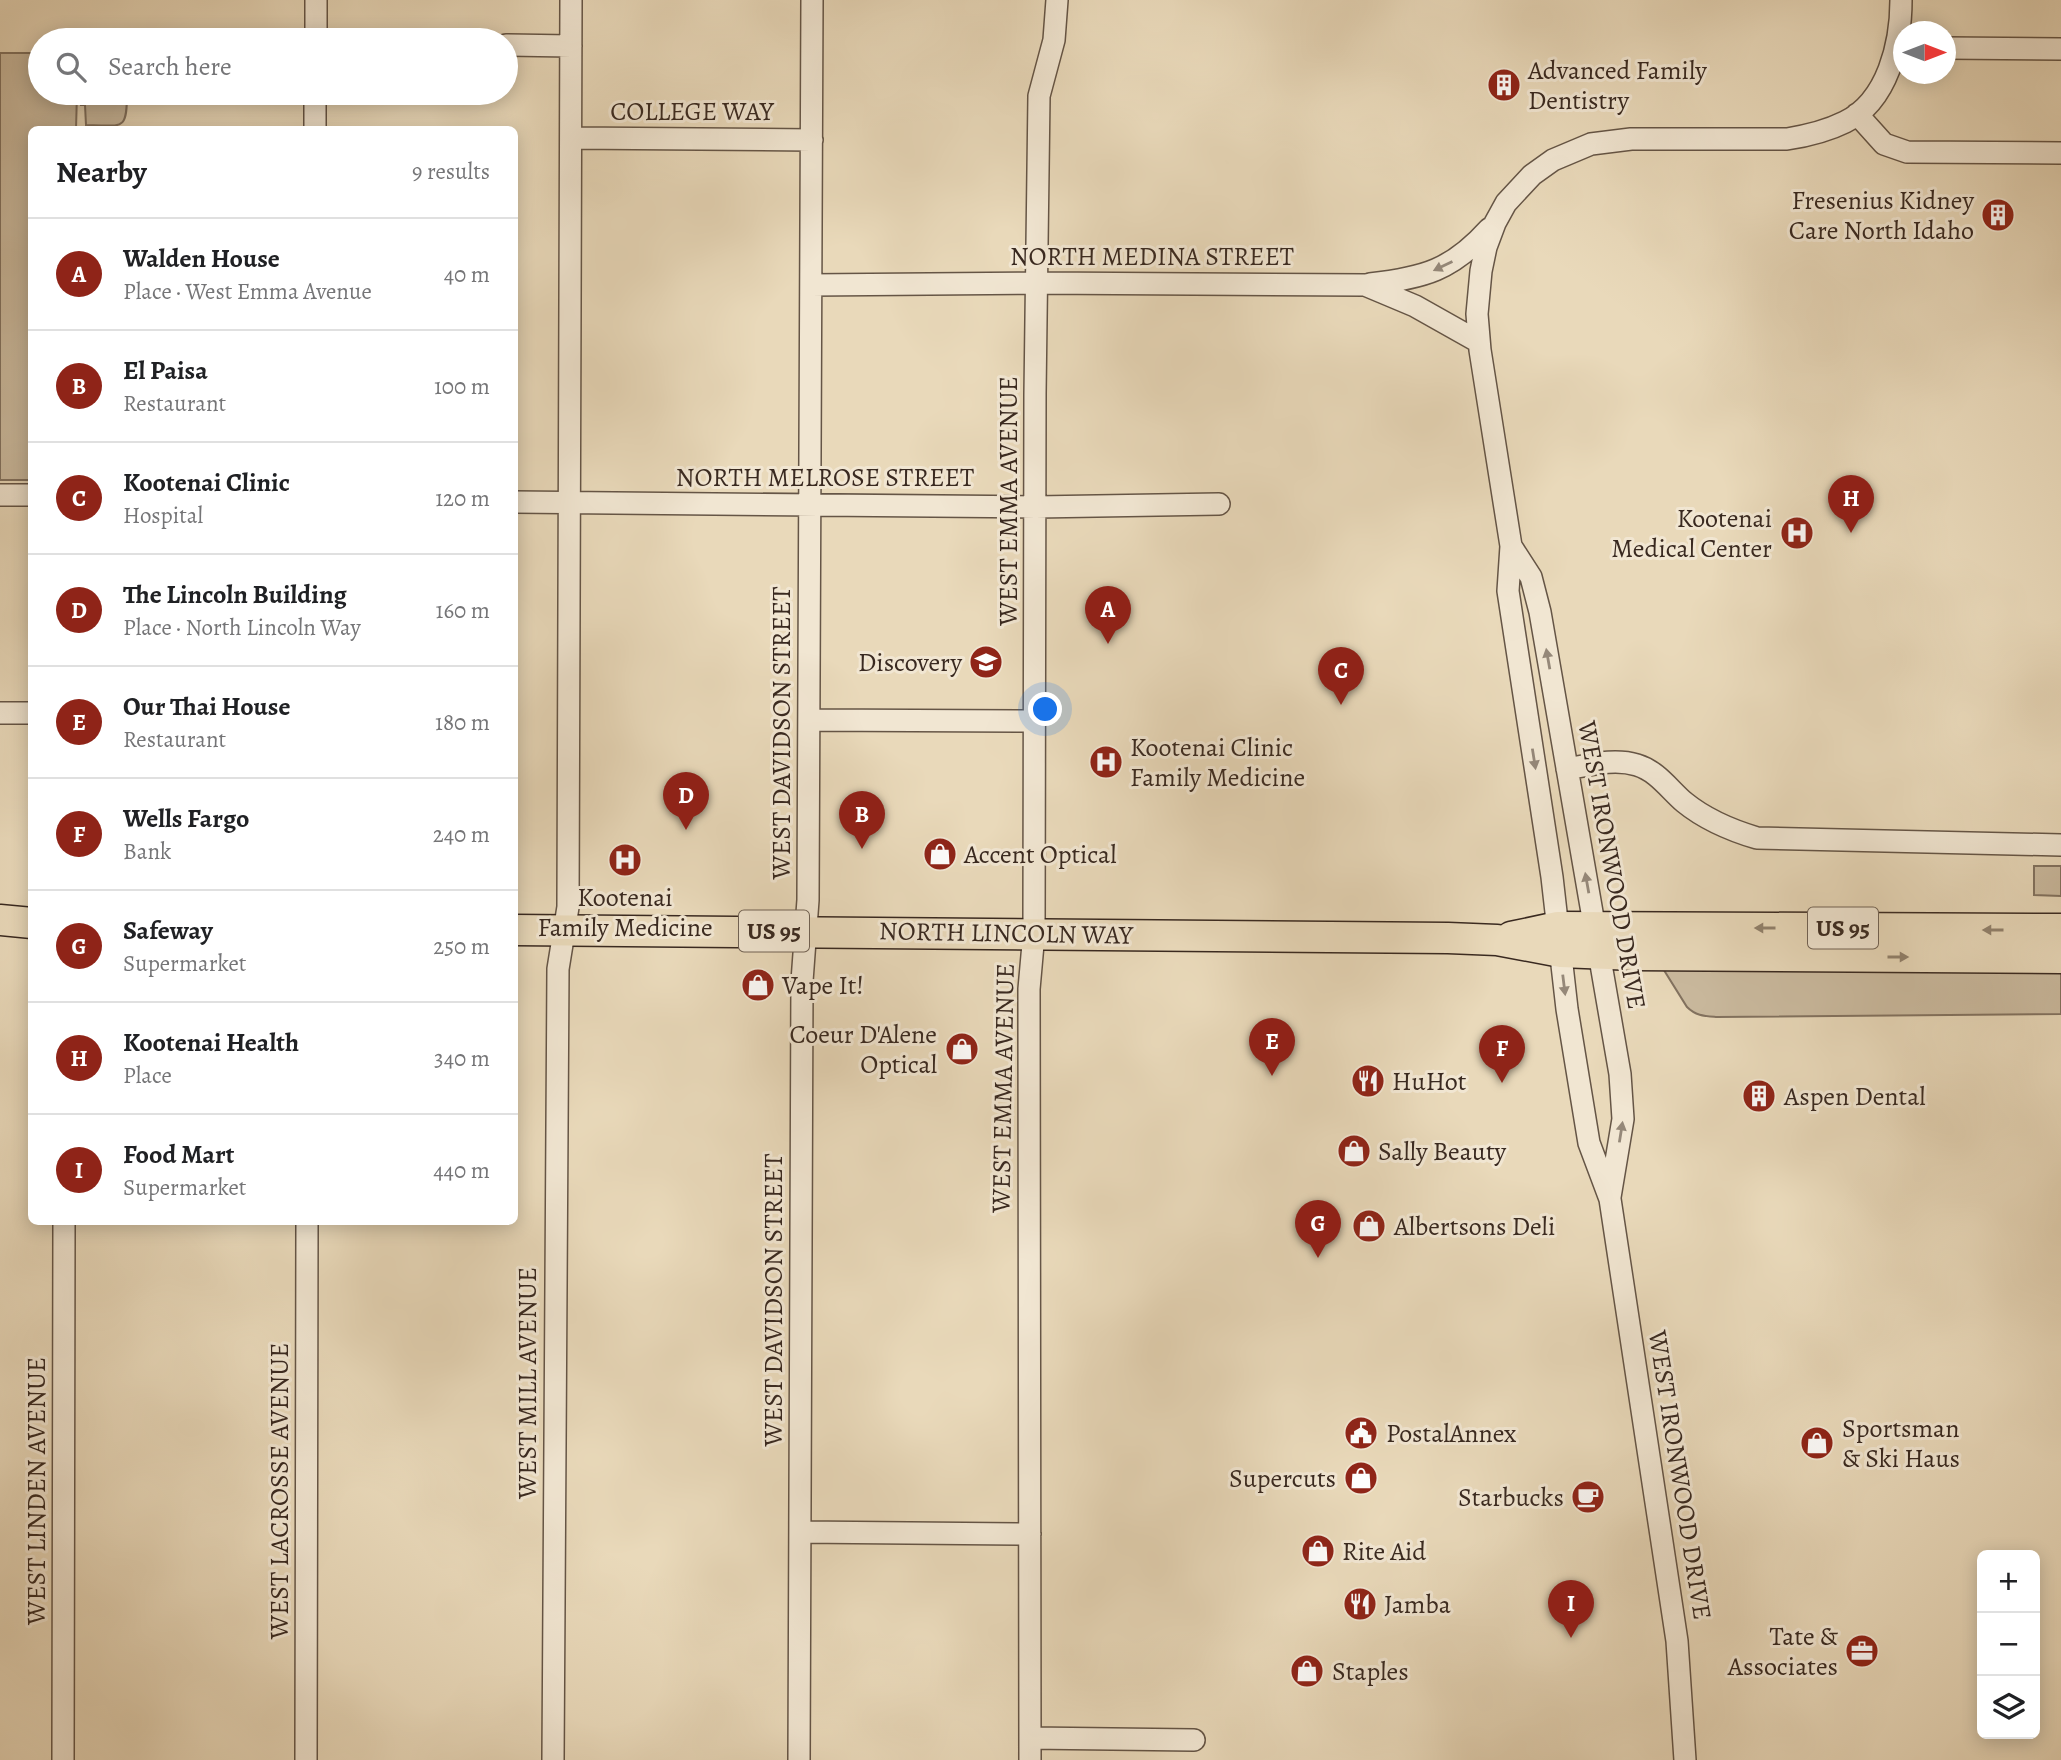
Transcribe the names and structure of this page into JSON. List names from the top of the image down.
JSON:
{
  "streets": {
    "highway": ["US 95", "NORTH LINCOLN WAY"],
    "street": [
      "COLLEGE WAY",
      "NORTH MEDINA STREET",
      "NORTH MELROSE STREET",
      "WEST EMMA AVENUE",
      "WEST DAVIDSON STREET",
      "WEST IRONWOOD DRIVE",
      "WEST MILL AVENUE",
      "WEST LINDEN AVENUE",
      "WEST LACROSSE AVENUE"
    ]
  },
  "crossings": [
    ["COLLEGE WAY", "WEST DAVIDSON STREET"],
    ["COLLEGE WAY", "WEST MILL AVENUE"],
    ["NORTH MEDINA STREET", "WEST EMMA AVENUE"],
    ["NORTH MEDINA STREET", "WEST DAVIDSON STREET"],
    ["NORTH MEDINA STREET", "WEST IRONWOOD DRIVE"],
    ["NORTH MELROSE STREET", "WEST EMMA AVENUE"],
    ["NORTH MELROSE STREET", "WEST DAVIDSON STREET"],
    ["NORTH MELROSE STREET", "WEST MILL AVENUE"],
    ["WEST EMMA AVENUE", "NORTH LINCOLN WAY"],
    ["WEST DAVIDSON STREET", "NORTH LINCOLN WAY"],
    ["WEST IRONWOOD DRIVE", "US 95"],
    ["WEST IRONWOOD DRIVE", "NORTH LINCOLN WAY"],
    ["US 95", "NORTH LINCOLN WAY"],
    ["NORTH LINCOLN WAY", "WEST MILL AVENUE"]
  ],
  "places": {
    "building": ["Advanced Family Dentistry", "Fresenius Kidney Care North Idaho", "Aspen Dental"],
    "hospital": ["Kootenai Medical Center", "Kootenai Clinic Family Medicine", "Kootenai Family Medicine"],
    "school or university": ["Discovery"],
    "shop": [
      "Accent Optical",
      "Vape It!",
      "Coeur D'Alene Optical",
      "Sally Beauty",
      "Albertsons Deli",
      "Sportsman & Ski Haus",
      "Supercuts",
      "Rite Aid",
      "Staples"
    ],
    "restaurant": ["HuHot", "Jamba"],
    "public building": ["PostalAnnex"],
    "cafe": ["Starbucks"],
    "office": ["Tate & Associates"]
  },
  "north": "right",
  "page": {
    "search": "Search here",
    "heading": ["Nearby", "9 results"],
    "list": [
      {
        "mark": "A",
        "name": "Walden House",
        "note": "Place · West Emma Avenue",
        "value": "40 m"
      },
      {
        "mark": "B",
        "name": "El Paisa",
        "note": "Restaurant",
        "value": "100 m"
      },
      {
        "mark": "C",
        "name": "Kootenai Clinic",
        "note": "Hospital",
        "value": "120 m"
      },
      {
        "mark": "D",
        "name": "The Lincoln Building",
        "note": "Place · North Lincoln Way",
        "value": "160 m"
      },
      {
        "mark": "E",
        "name": "Our Thai House",
        "note": "Restaurant",
        "value": "180 m"
      },
      {
        "mark": "F",
        "name": "Wells Fargo",
        "note": "Bank",
        "value": "240 m"
      },
      {
        "mark": "G",
        "name": "Safeway",
        "note": "Supermarket",
        "value": "250 m"
      },
      {
        "mark": "H",
        "name": "Kootenai Health",
        "note": "Place",
        "value": "340 m"
      },
      {
        "mark": "I",
        "name": "Food Mart",
        "note": "Supermarket",
        "value": "440 m"
      }
    ],
    "pins": [
      "H",
      "A",
      "C",
      "D",
      "B",
      "E",
      "F",
      "G",
      "I"
    ],
    "map_buttons": ["+", "−"]
  }
}
